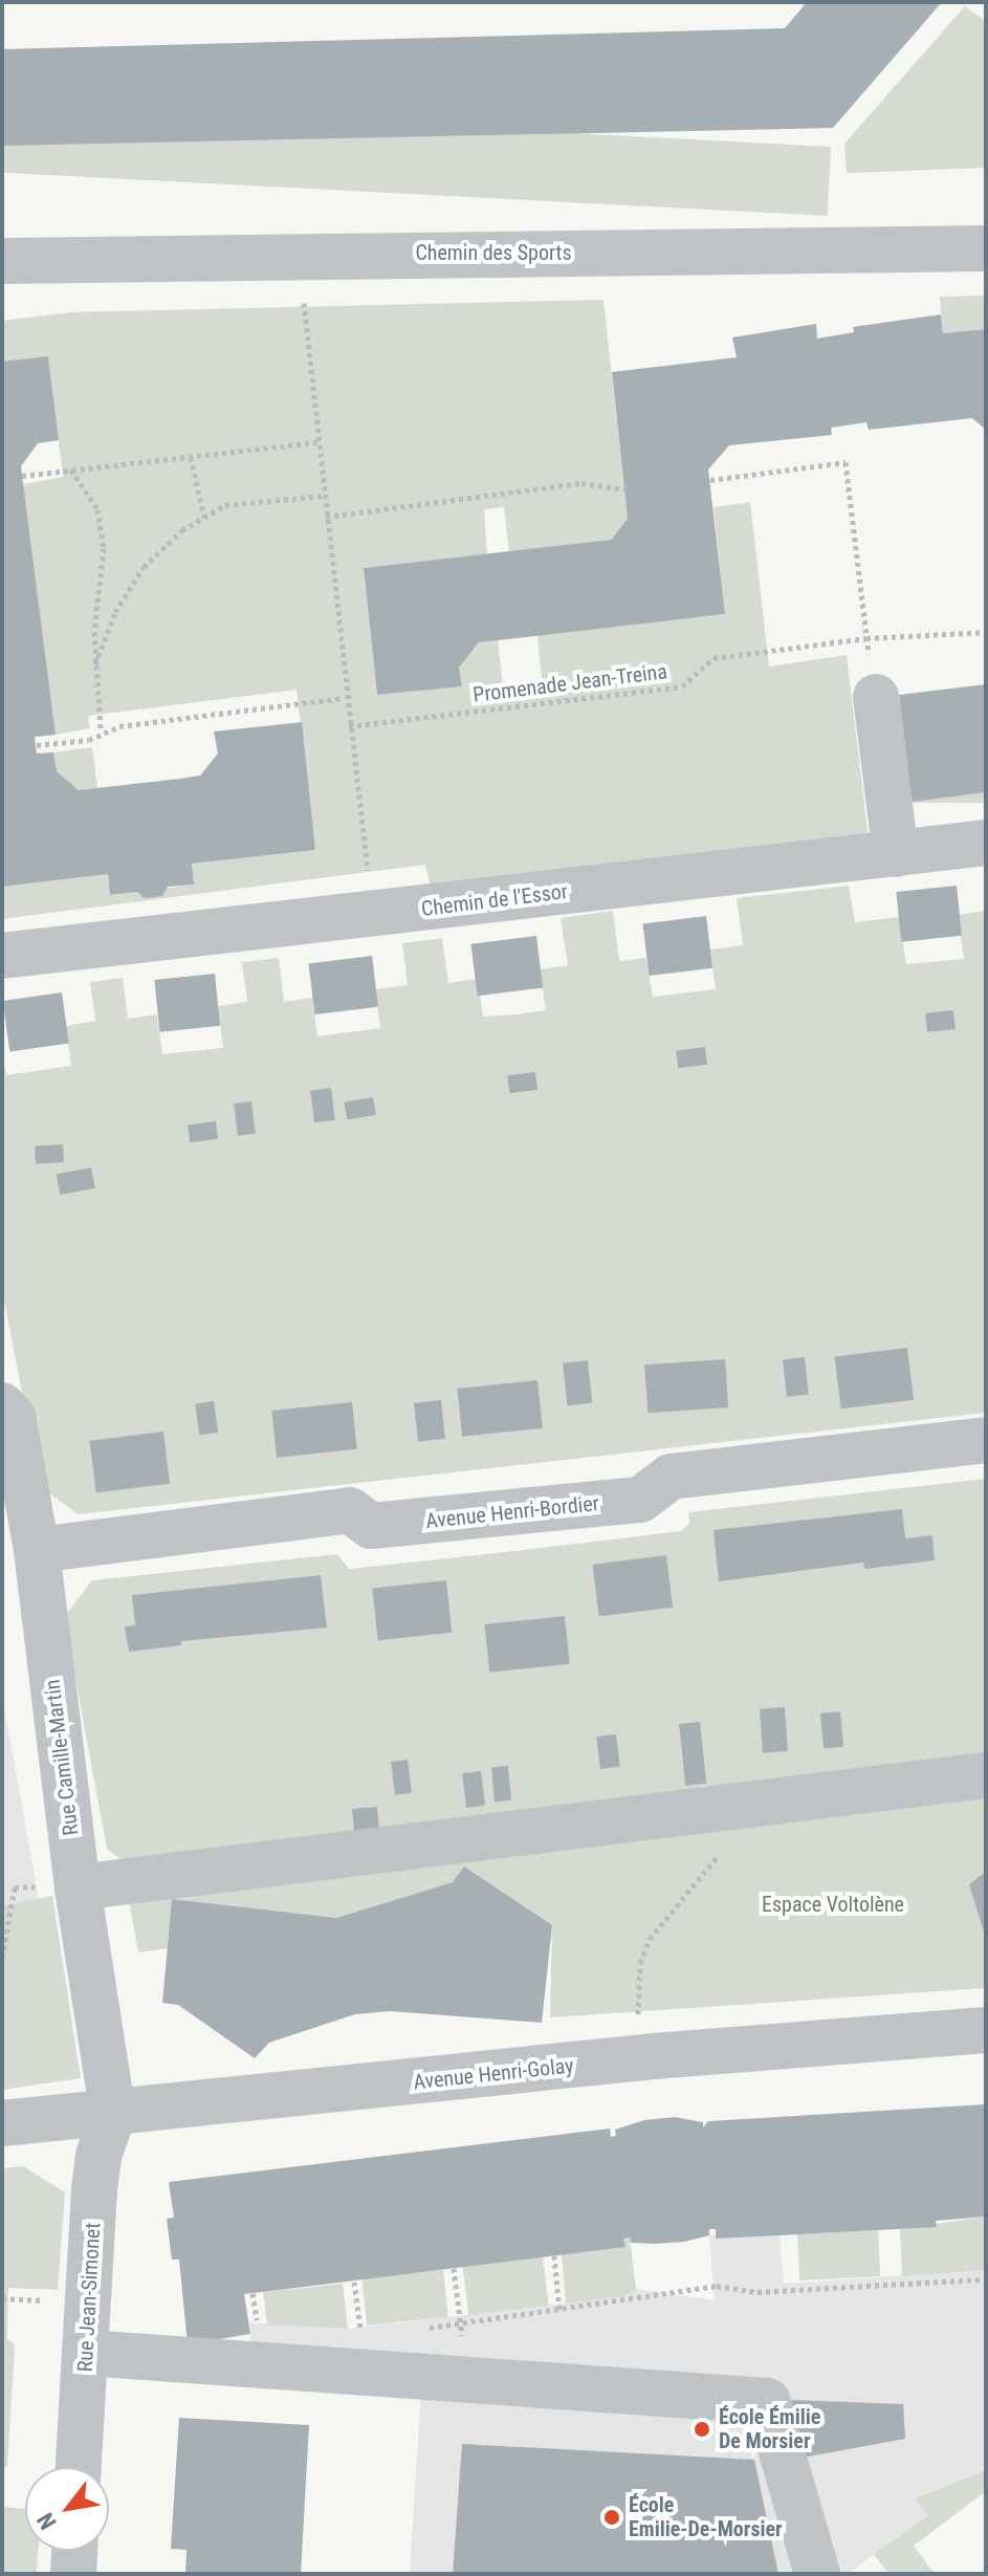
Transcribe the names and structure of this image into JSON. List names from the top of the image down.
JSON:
{
  "streets": {
    "street": [
      "Chemin des Sports",
      "Chemin de l'Essor",
      "Avenue Henri-Bordier",
      "Rue Camille-Martin",
      "Avenue Henri-Golay",
      "Rue Jean-Simonet"
    ],
    "path": ["Promenade Jean-Treina"]
  },
  "crossings": [
    ["Avenue Henri-Bordier", "Rue Camille-Martin"],
    ["Rue Camille-Martin", "Avenue Henri-Golay"],
    ["Rue Camille-Martin", "Rue Jean-Simonet"],
    ["Avenue Henri-Golay", "Rue Jean-Simonet"]
  ],
  "parks": ["Espace Voltolène"],
  "places": ["École Émilie De Morsier", "École Emilie-De-Morsier"],
  "north": "bottom left"
}
